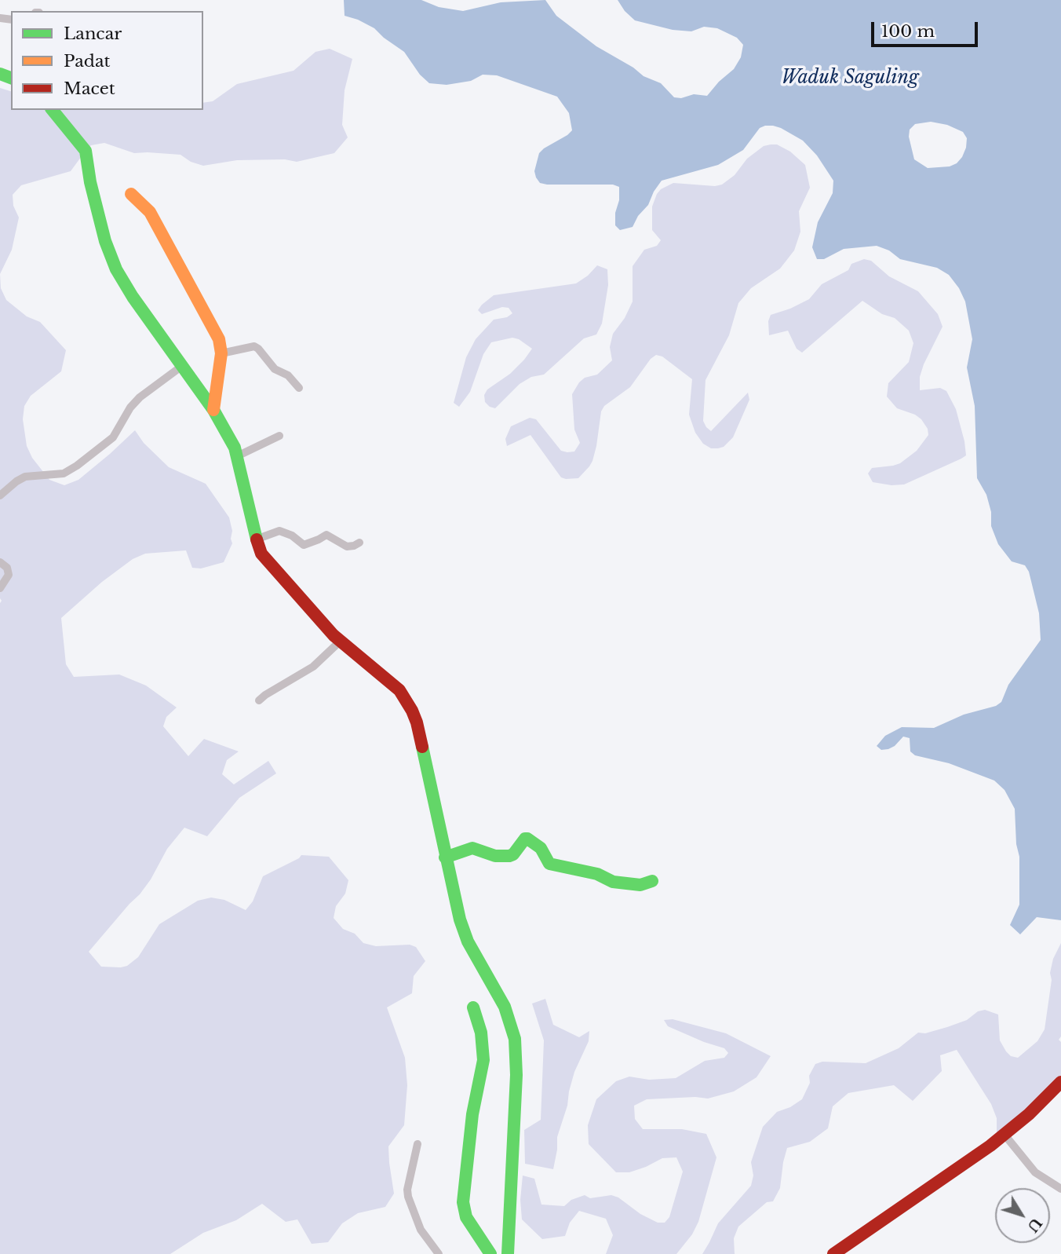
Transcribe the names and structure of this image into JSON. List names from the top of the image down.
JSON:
{
  "water": ["Waduk Saguling"],
  "legend": ["Lancar", "Padat", "Macet"],
  "scale_bar": "100 m",
  "north": "bottom right"
}
